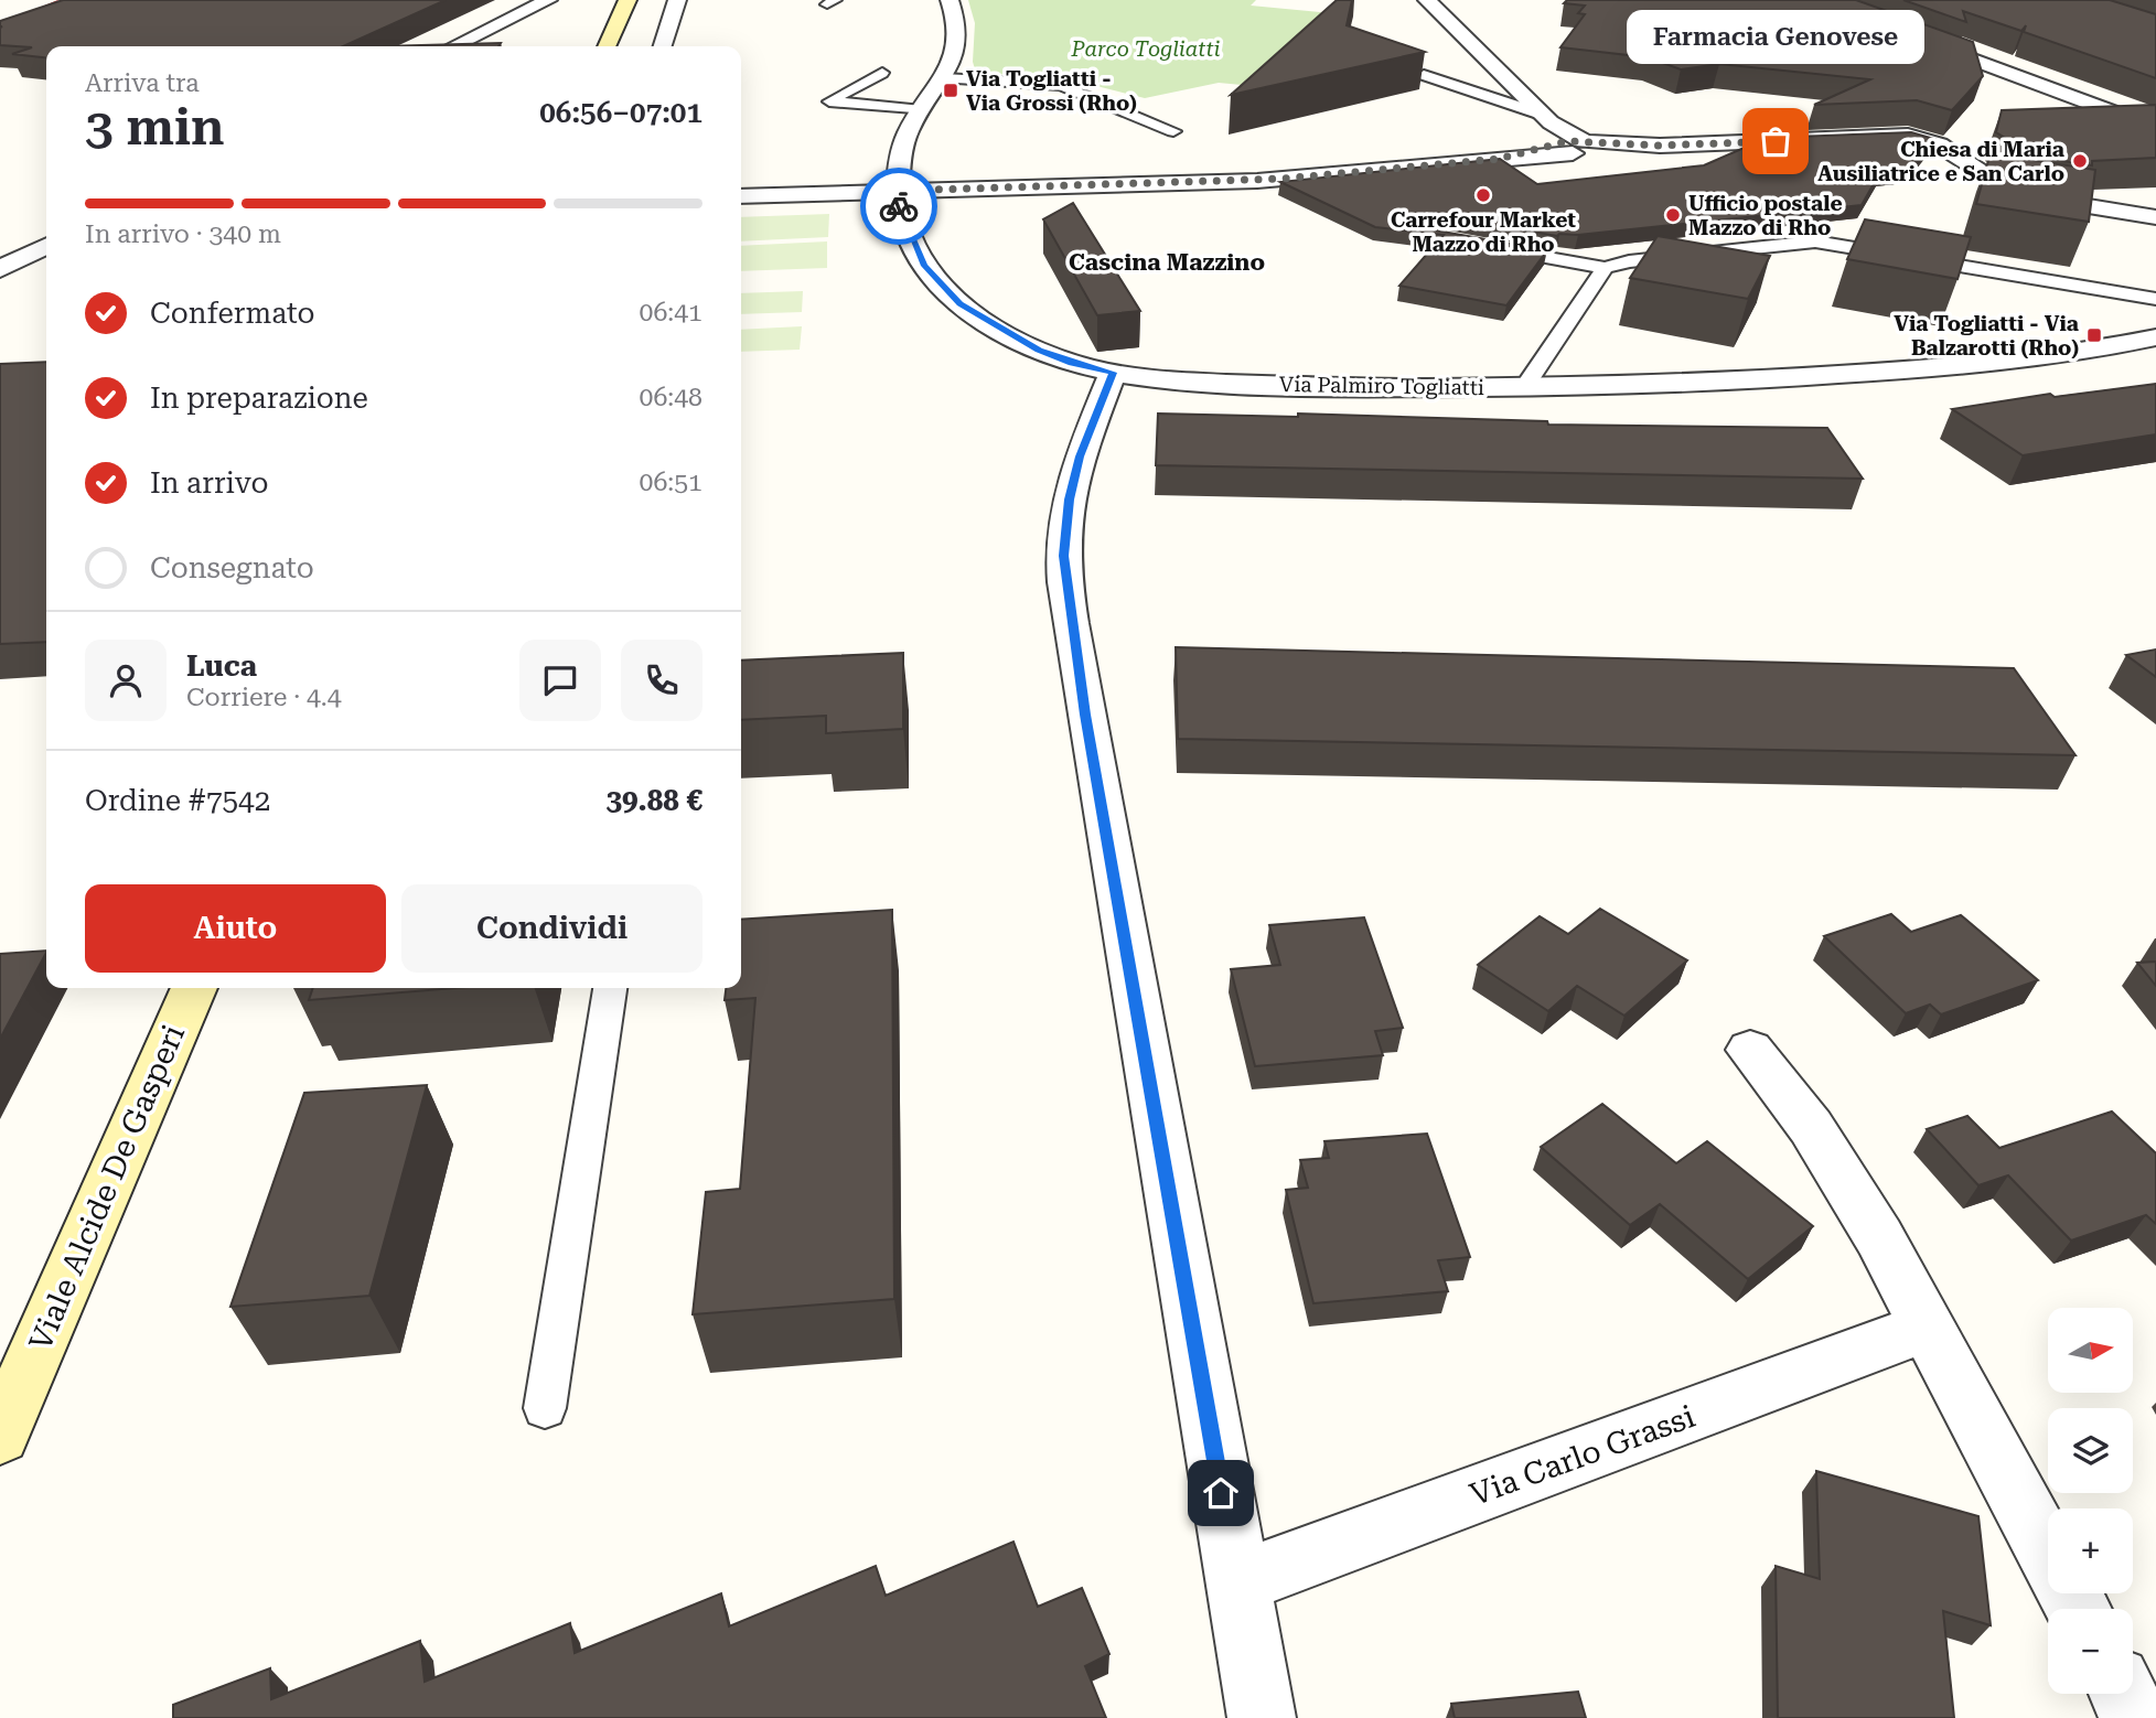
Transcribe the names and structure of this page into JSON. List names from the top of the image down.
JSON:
{
  "streets": {
    "street": ["Via Palmiro Togliatti", "Viale Alcide De Gasperi", "Via Carlo Grassi"]
  },
  "districts": ["Cascina Mazzino"],
  "parks": ["Parco Togliatti"],
  "places": {
    "transit": ["Via Togliatti - Via Grossi (Rho)", "Via Togliatti - Via Balzarotti (Rho)"],
    "other": [
      "Farmacia Genovese",
      "Chiesa di Maria Ausiliatrice e San Carlo",
      "Carrefour Market Mazzo di Rho",
      "Ufficio postale Mazzo di Rho"
    ]
  },
  "north": "right",
  "page": {
    "bubble": "Farmacia Genovese",
    "heading": ["3 min", "Arriva tra", "06:56–07:01"],
    "panel": [
      "Luca",
      "Corriere · 4.4",
      "Ordine #7542",
      "39.88 €"
    ],
    "bar": "In arrivo · 340 m",
    "list": [
      ["Confermato", "06:41"],
      ["In preparazione", "06:48"],
      ["In arrivo", "06:51"],
      "Consegnato"
    ],
    "buttons": ["Aiuto", "Condividi"],
    "map_buttons": ["+", "−"]
  }
}
